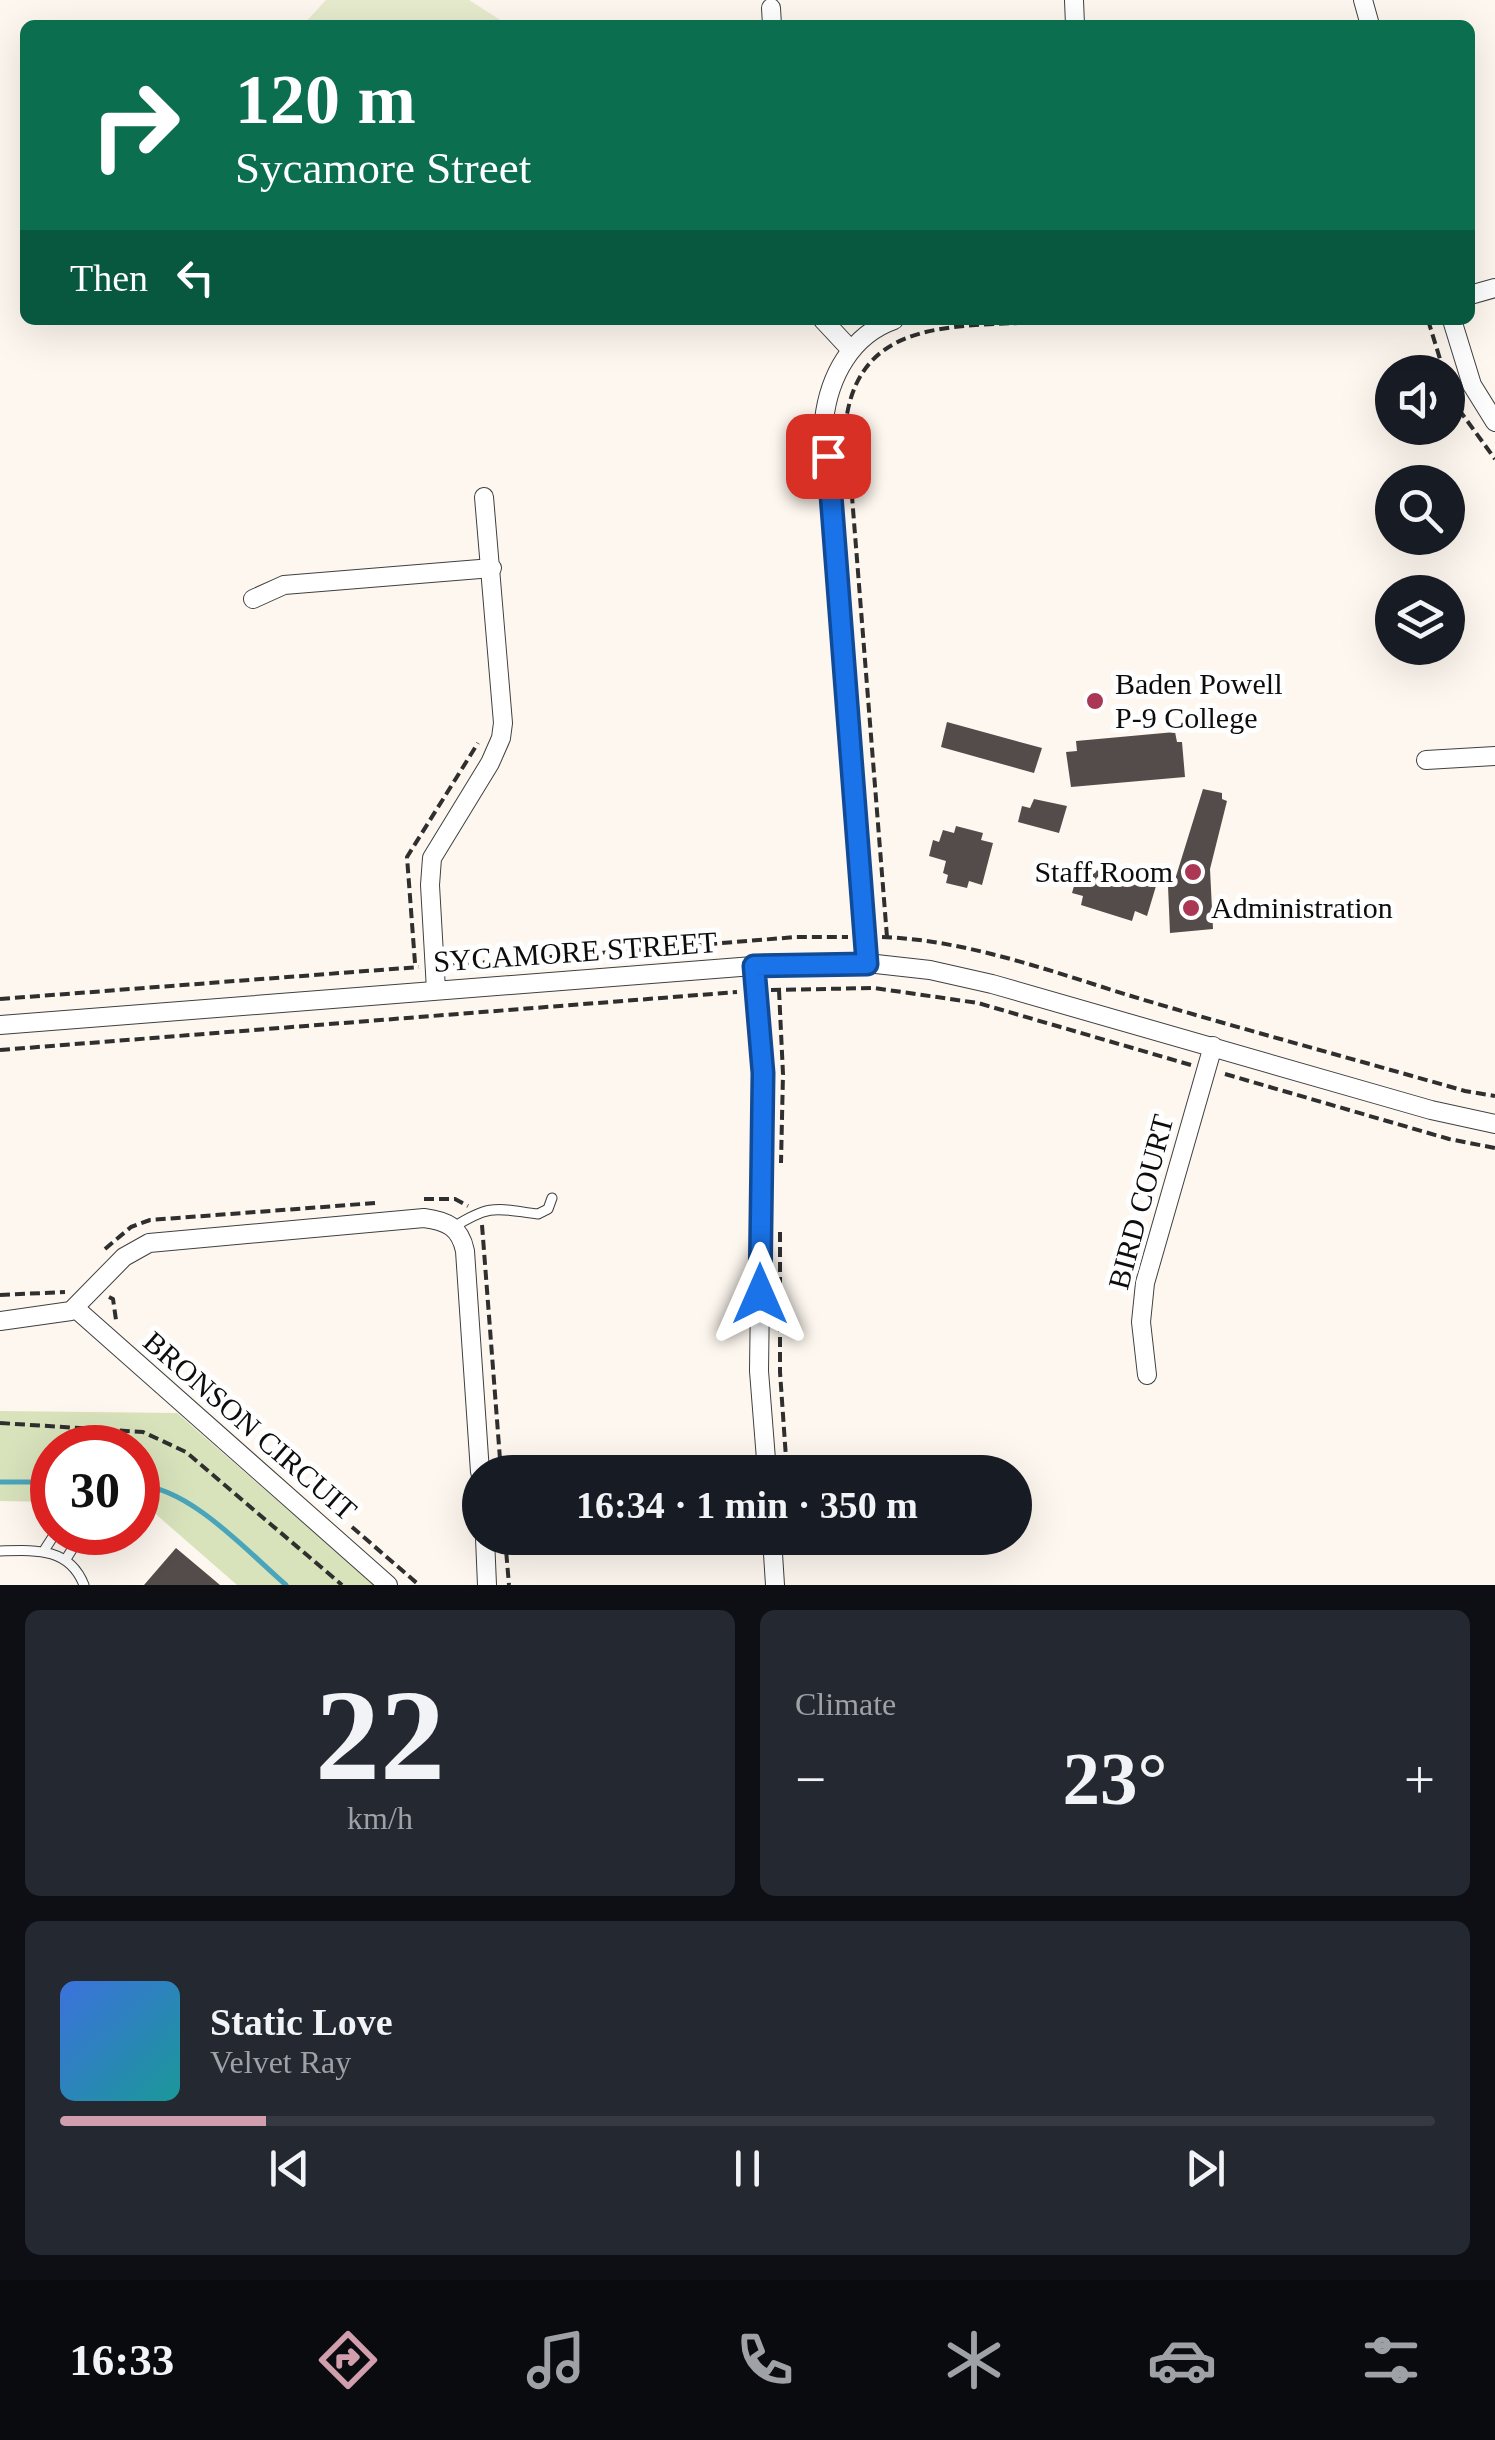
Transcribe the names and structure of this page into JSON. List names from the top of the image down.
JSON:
{
  "streets": {
    "street": ["SYCAMORE STREET", "BIRD COURT", "BRONSON CIRCUIT"]
  },
  "crossings": [
    ["SYCAMORE STREET", "BIRD COURT"]
  ],
  "places": ["Baden Powell P-9 College", "Staff Room", "Administration"],
  "page": {
    "turn": ["120 m", "Sycamore Street"],
    "then": "Then",
    "limit": "30",
    "trip": "16:34 · 1 min · 350 m",
    "tile": [
      ["22", "km/h"],
      "Climate"
    ],
    "heat": ["−", "23°", "+"],
    "song": ["Static Love", "Velvet Ray"],
    "tabs": "16:33"
  }
}
